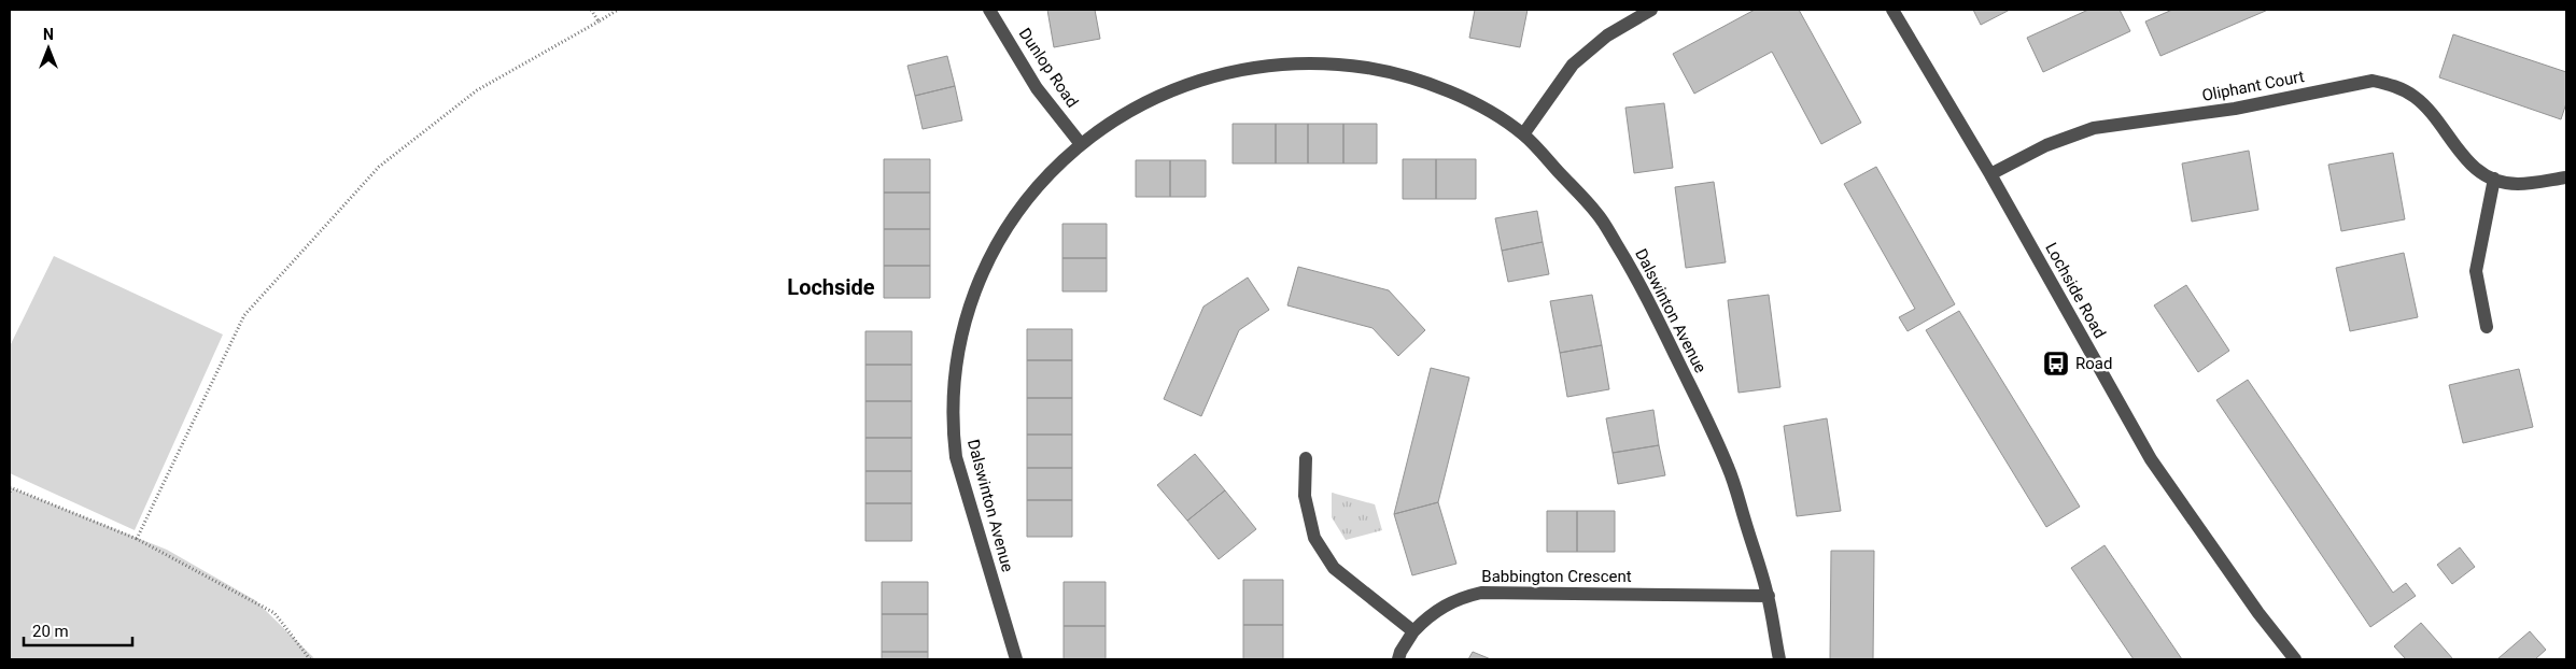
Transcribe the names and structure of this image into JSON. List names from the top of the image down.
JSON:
{
  "streets": {
    "street": [
      "Dunlop Road",
      "Oliphant Court",
      "Lochside Road",
      "Dalswinton Avenue",
      "Babbington Crescent"
    ]
  },
  "crossings": [
    ["Dunlop Road", "Dalswinton Avenue"],
    ["Oliphant Court", "Lochside Road"],
    ["Dalswinton Avenue", "Babbington Crescent"]
  ],
  "districts": ["Lochside"],
  "places": {
    "bus stop": ["Road"]
  },
  "scale_bar": "20 m",
  "north": "top"
}
